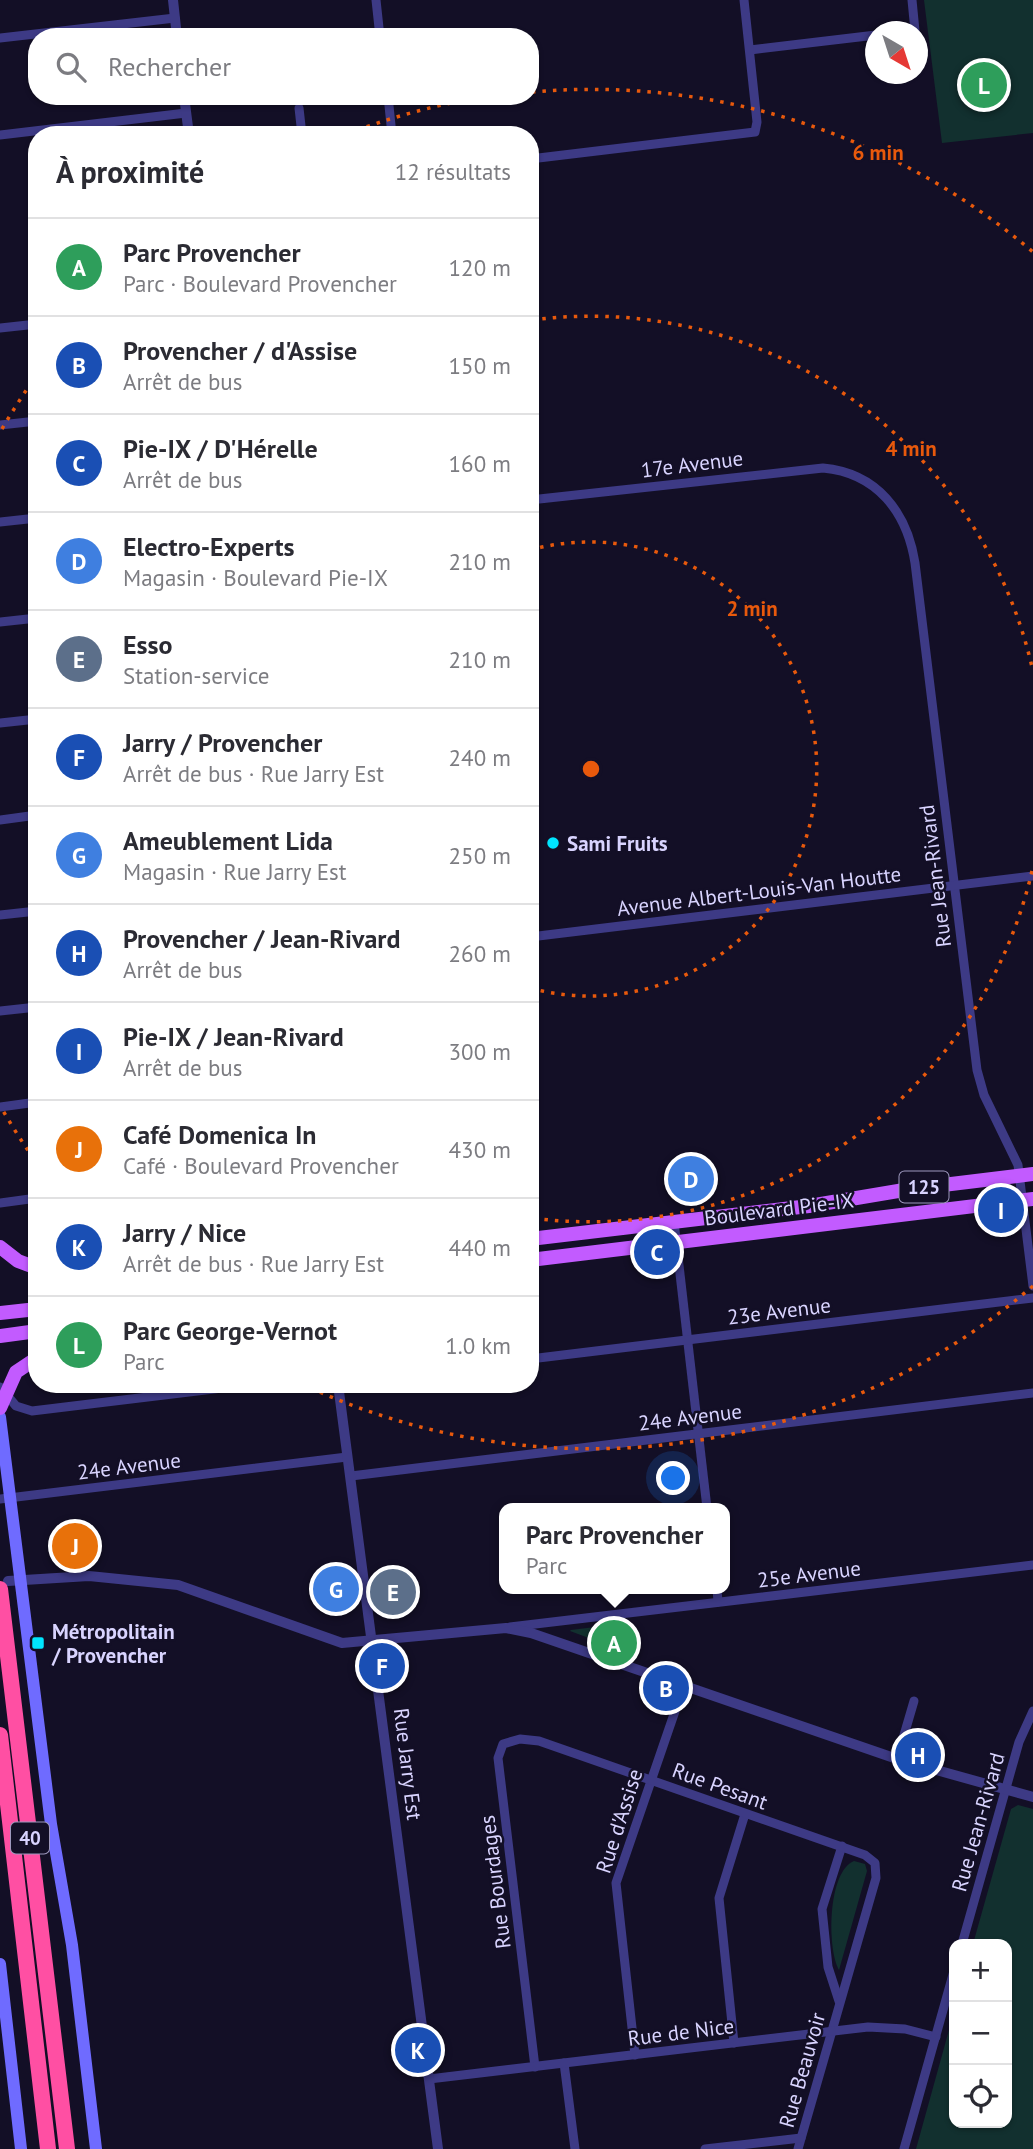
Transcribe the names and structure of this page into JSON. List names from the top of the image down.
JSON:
{
  "streets": {
    "highway": ["40"],
    "main road": ["125", "Boulevard Pie-IX"],
    "street": [
      "17e Avenue",
      "Rue Jean-Rivard",
      "Avenue Albert-Louis-Van Houtte",
      "23e Avenue",
      "24e Avenue",
      "25e Avenue",
      "Rue Jarry Est",
      "Rue Pesant",
      "Rue d'Assise",
      "Rue Bourdages",
      "Rue de Nice",
      "Rue Beauvoir"
    ]
  },
  "crossings": [
    ["17e Avenue", "Rue Jean-Rivard"],
    ["Rue Jean-Rivard", "Avenue Albert-Louis-Van Houtte"],
    ["Rue Jean-Rivard", "Boulevard Pie-IX"],
    ["24e Avenue", "Rue Jarry Est"],
    ["Rue Jarry Est", "Rue de Nice"],
    ["Rue Pesant", "Rue d'Assise"],
    ["Rue Pesant", "Rue Bourdages"],
    ["Rue Pesant", "Rue Beauvoir"],
    ["Rue d'Assise", "Rue de Nice"],
    ["Rue Bourdages", "Rue de Nice"],
    ["Rue de Nice", "Rue Beauvoir"]
  ],
  "places": {
    "other": ["Sami Fruits"],
    "transit": ["Métropolitain / Provencher"]
  },
  "north": "bottom right",
  "page": {
    "search": "Rechercher",
    "pins": [
      "L",
      "D",
      "I",
      "C",
      "J",
      "G",
      "E",
      "A",
      "F",
      "B",
      "H",
      "K"
    ],
    "heading": ["À proximité", "12 résultats"],
    "list": [
      {
        "mark": "A",
        "name": "Parc Provencher",
        "note": "Parc · Boulevard Provencher",
        "value": "120 m"
      },
      {
        "mark": "B",
        "name": "Provencher / d'Assise",
        "note": "Arrêt de bus",
        "value": "150 m"
      },
      {
        "mark": "C",
        "name": "Pie-IX / D'Hérelle",
        "note": "Arrêt de bus",
        "value": "160 m"
      },
      {
        "mark": "D",
        "name": "Electro-Experts",
        "note": "Magasin · Boulevard Pie-IX",
        "value": "210 m"
      },
      {
        "mark": "E",
        "name": "Esso",
        "note": "Station-service",
        "value": "210 m"
      },
      {
        "mark": "F",
        "name": "Jarry / Provencher",
        "note": "Arrêt de bus · Rue Jarry Est",
        "value": "240 m"
      },
      {
        "mark": "G",
        "name": "Ameublement Lida",
        "note": "Magasin · Rue Jarry Est",
        "value": "250 m"
      },
      {
        "mark": "H",
        "name": "Provencher / Jean-Rivard",
        "note": "Arrêt de bus",
        "value": "260 m"
      },
      {
        "mark": "I",
        "name": "Pie-IX / Jean-Rivard",
        "note": "Arrêt de bus",
        "value": "300 m"
      },
      {
        "mark": "J",
        "name": "Café Domenica In",
        "note": "Café · Boulevard Provencher",
        "value": "430 m"
      },
      {
        "mark": "K",
        "name": "Jarry / Nice",
        "note": "Arrêt de bus · Rue Jarry Est",
        "value": "440 m"
      },
      {
        "mark": "L",
        "name": "Parc George-Vernot",
        "note": "Parc",
        "value": "1.0 km"
      }
    ],
    "popup": ["Parc Provencher", "Parc"],
    "map_buttons": ["+", "−"]
  },
  "rings": ["6 min", "4 min", "2 min"]
}
